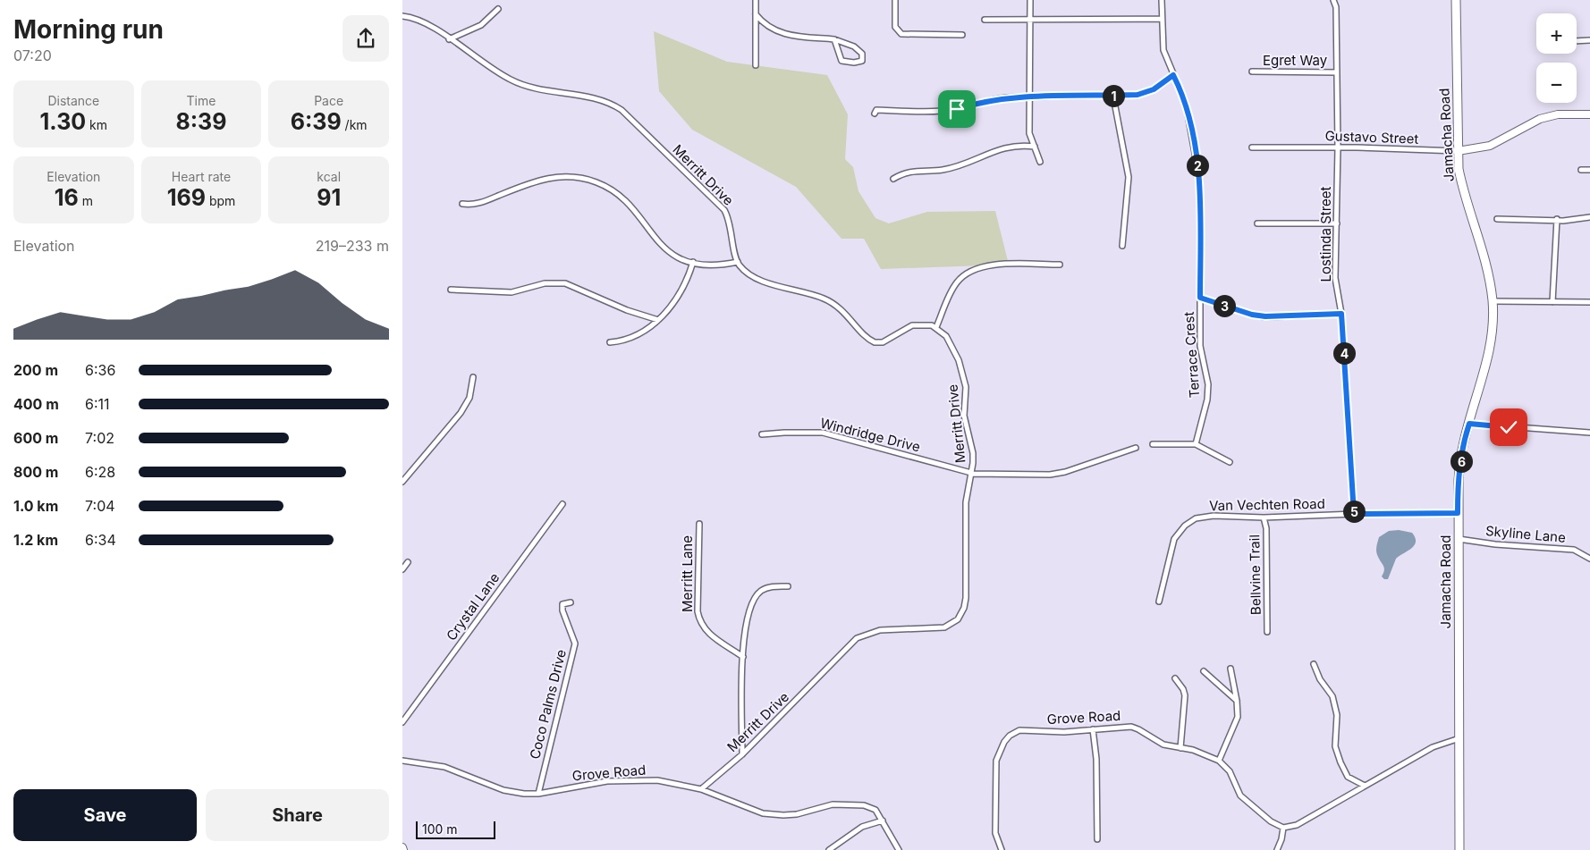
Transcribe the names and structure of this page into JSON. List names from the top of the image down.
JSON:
{
  "streets": {
    "main road": ["Jamacha Road"],
    "street": [
      "Egret Way",
      "Gustavo Street",
      "Merritt Drive",
      "Lostinda Street",
      "Terrace Crest",
      "Windridge Drive",
      "Van Vechten Road",
      "Skyline Lane",
      "Merritt Lane",
      "Bellvine Trail",
      "Crystal Lane",
      "Coco Palms Drive",
      "Grove Road"
    ]
  },
  "crossings": [
    ["Egret Way", "Lostinda Street"],
    ["Jamacha Road", "Gustavo Street"],
    ["Jamacha Road", "Van Vechten Road"],
    ["Jamacha Road", "Skyline Lane"],
    ["Gustavo Street", "Lostinda Street"],
    ["Merritt Drive", "Windridge Drive"],
    ["Merritt Drive", "Grove Road"],
    ["Lostinda Street", "Van Vechten Road"],
    ["Van Vechten Road", "Bellvine Trail"],
    ["Coco Palms Drive", "Grove Road"]
  ],
  "scale_bar": "100 m",
  "page": {
    "heading": ["Morning run", "07:20"],
    "map_buttons": ["+", "−"],
    "stats": [
      ["Distance", "1.30 km"],
      ["Time", "8:39"],
      ["Pace", "6:39 /km"],
      ["Elevation", "16 m"],
      ["Heart rate", "169 bpm"],
      ["kcal", "91"]
    ],
    "pins": [
      "1",
      "2",
      "3",
      "4",
      "6",
      "5"
    ],
    "chart": ["Elevation", "219–233 m"],
    "list": [
      {
        "name": "200 m",
        "note": "6:36"
      },
      {
        "name": "400 m",
        "note": "6:11"
      },
      {
        "name": "600 m",
        "note": "7:02"
      },
      {
        "name": "800 m",
        "note": "6:28"
      },
      {
        "name": "1.0 km",
        "note": "7:04"
      },
      {
        "name": "1.2 km",
        "note": "6:34"
      }
    ],
    "buttons": ["Save", "Share"],
    "scale": "100 m"
  }
}
